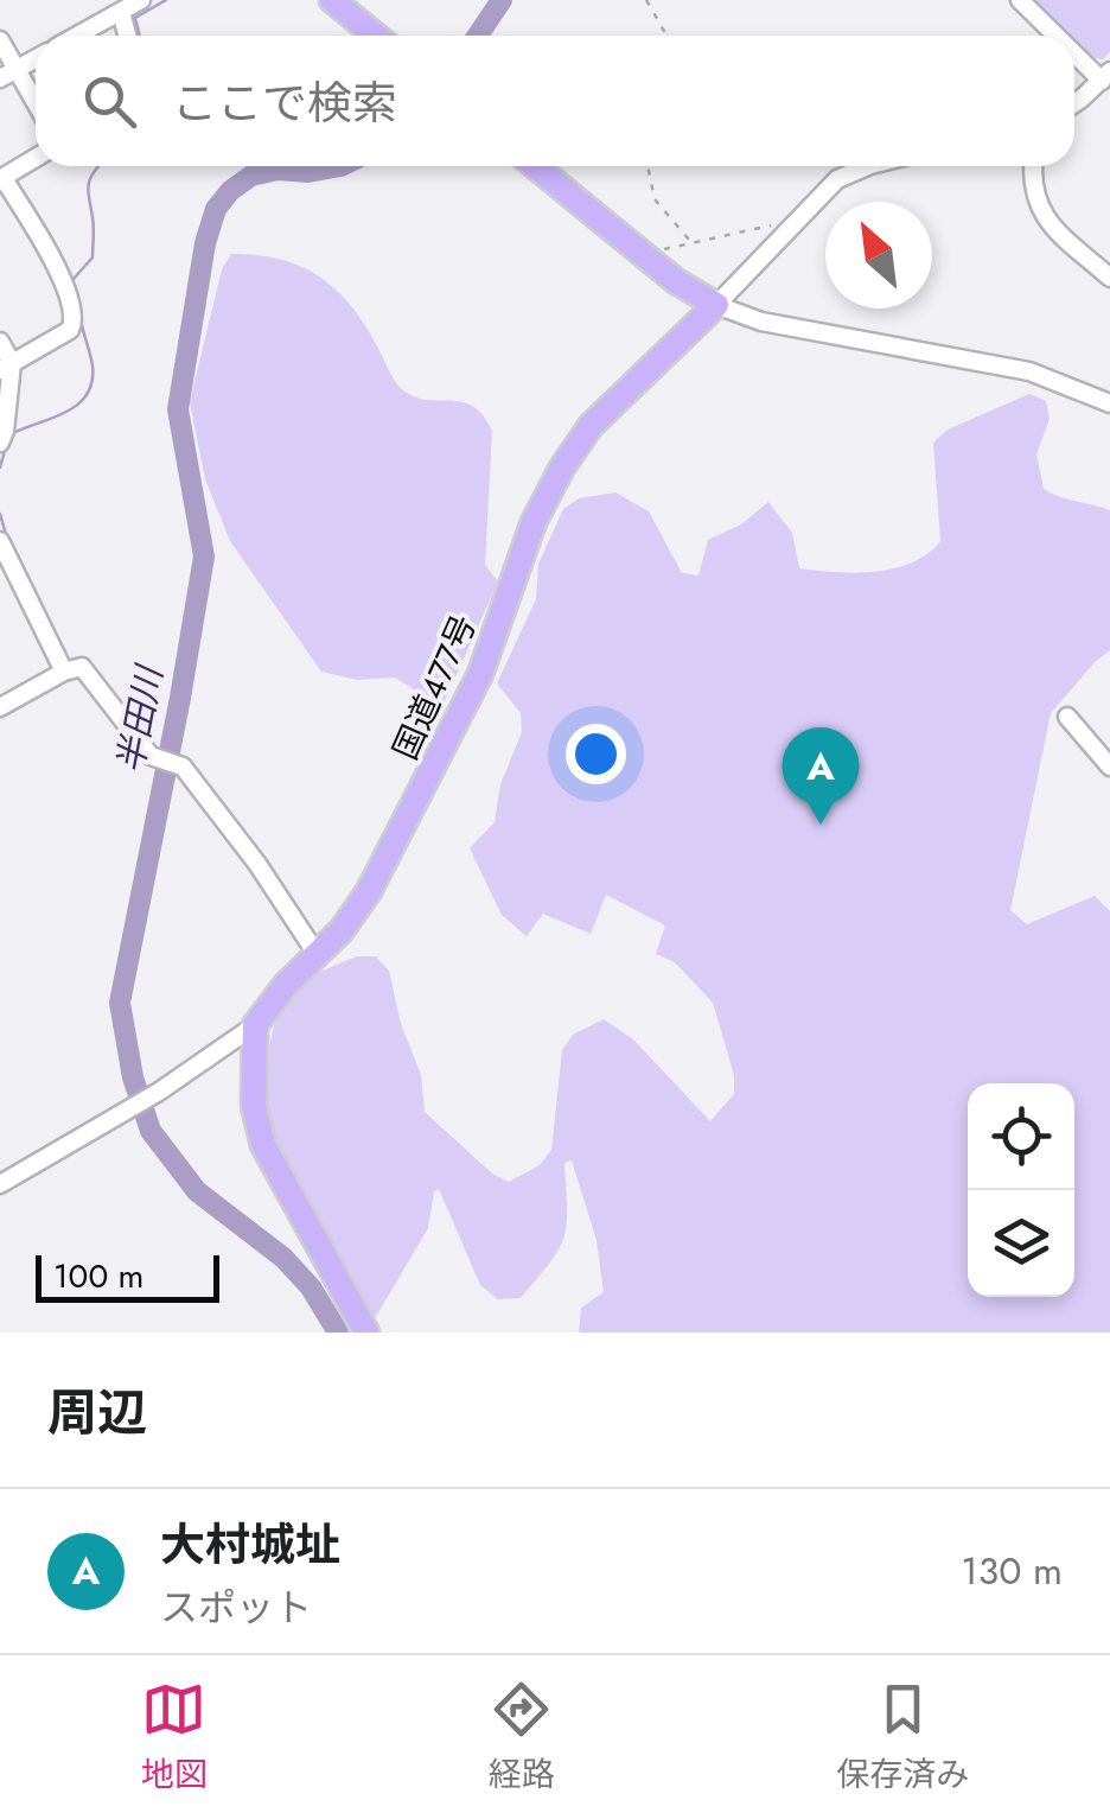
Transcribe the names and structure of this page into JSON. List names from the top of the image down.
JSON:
{
  "streets": {
    "highway": ["国道477号"]
  },
  "water": ["半田川"],
  "scale_bar": "100 m",
  "north": "top left",
  "page": {
    "search": "ここで検索",
    "pins": "A",
    "scale": "100 m",
    "heading": "周辺",
    "list": [
      {
        "mark": "A",
        "name": "大村城址",
        "note": "スポット",
        "value": "130 m"
      }
    ],
    "nav": ["地図", "経路", "保存済み"]
  }
}
